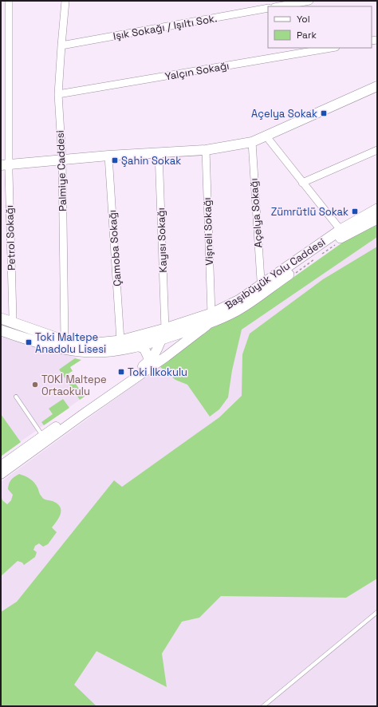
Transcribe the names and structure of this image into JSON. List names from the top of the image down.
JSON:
{
  "streets": {
    "main road": ["Başıbüyük Yolu Caddesi"],
    "street": [
      "Işık Sokağı / Işıltı Sok.",
      "Yalçın Sokağı",
      "Palmiye Caddesi",
      "Açelya Sokağı",
      "Vişneli Sokağı",
      "Petrol Sokağı",
      "Kayısı Sokağı",
      "Çamoba Sokağı"
    ]
  },
  "crossings": [
    ["Işık Sokağı / Işıltı Sok.", "Palmiye Caddesi"],
    ["Yalçın Sokağı", "Palmiye Caddesi"],
    ["Palmiye Caddesi", "Başıbüyük Yolu Caddesi"],
    ["Açelya Sokağı", "Başıbüyük Yolu Caddesi"],
    ["Vişneli Sokağı", "Başıbüyük Yolu Caddesi"],
    ["Petrol Sokağı", "Başıbüyük Yolu Caddesi"],
    ["Kayısı Sokağı", "Başıbüyük Yolu Caddesi"],
    ["Çamoba Sokağı", "Başıbüyük Yolu Caddesi"]
  ],
  "places": {
    "transit": [
      "Açelya Sokak",
      "Şahin Sokak",
      "Zümrütlü Sokak",
      "Toki Maltepe Anadolu Lisesi",
      "Toki İlkokulu"
    ],
    "other": ["TOKİ Maltepe Ortaokulu"]
  },
  "legend": ["Yol", "Park"]
}
